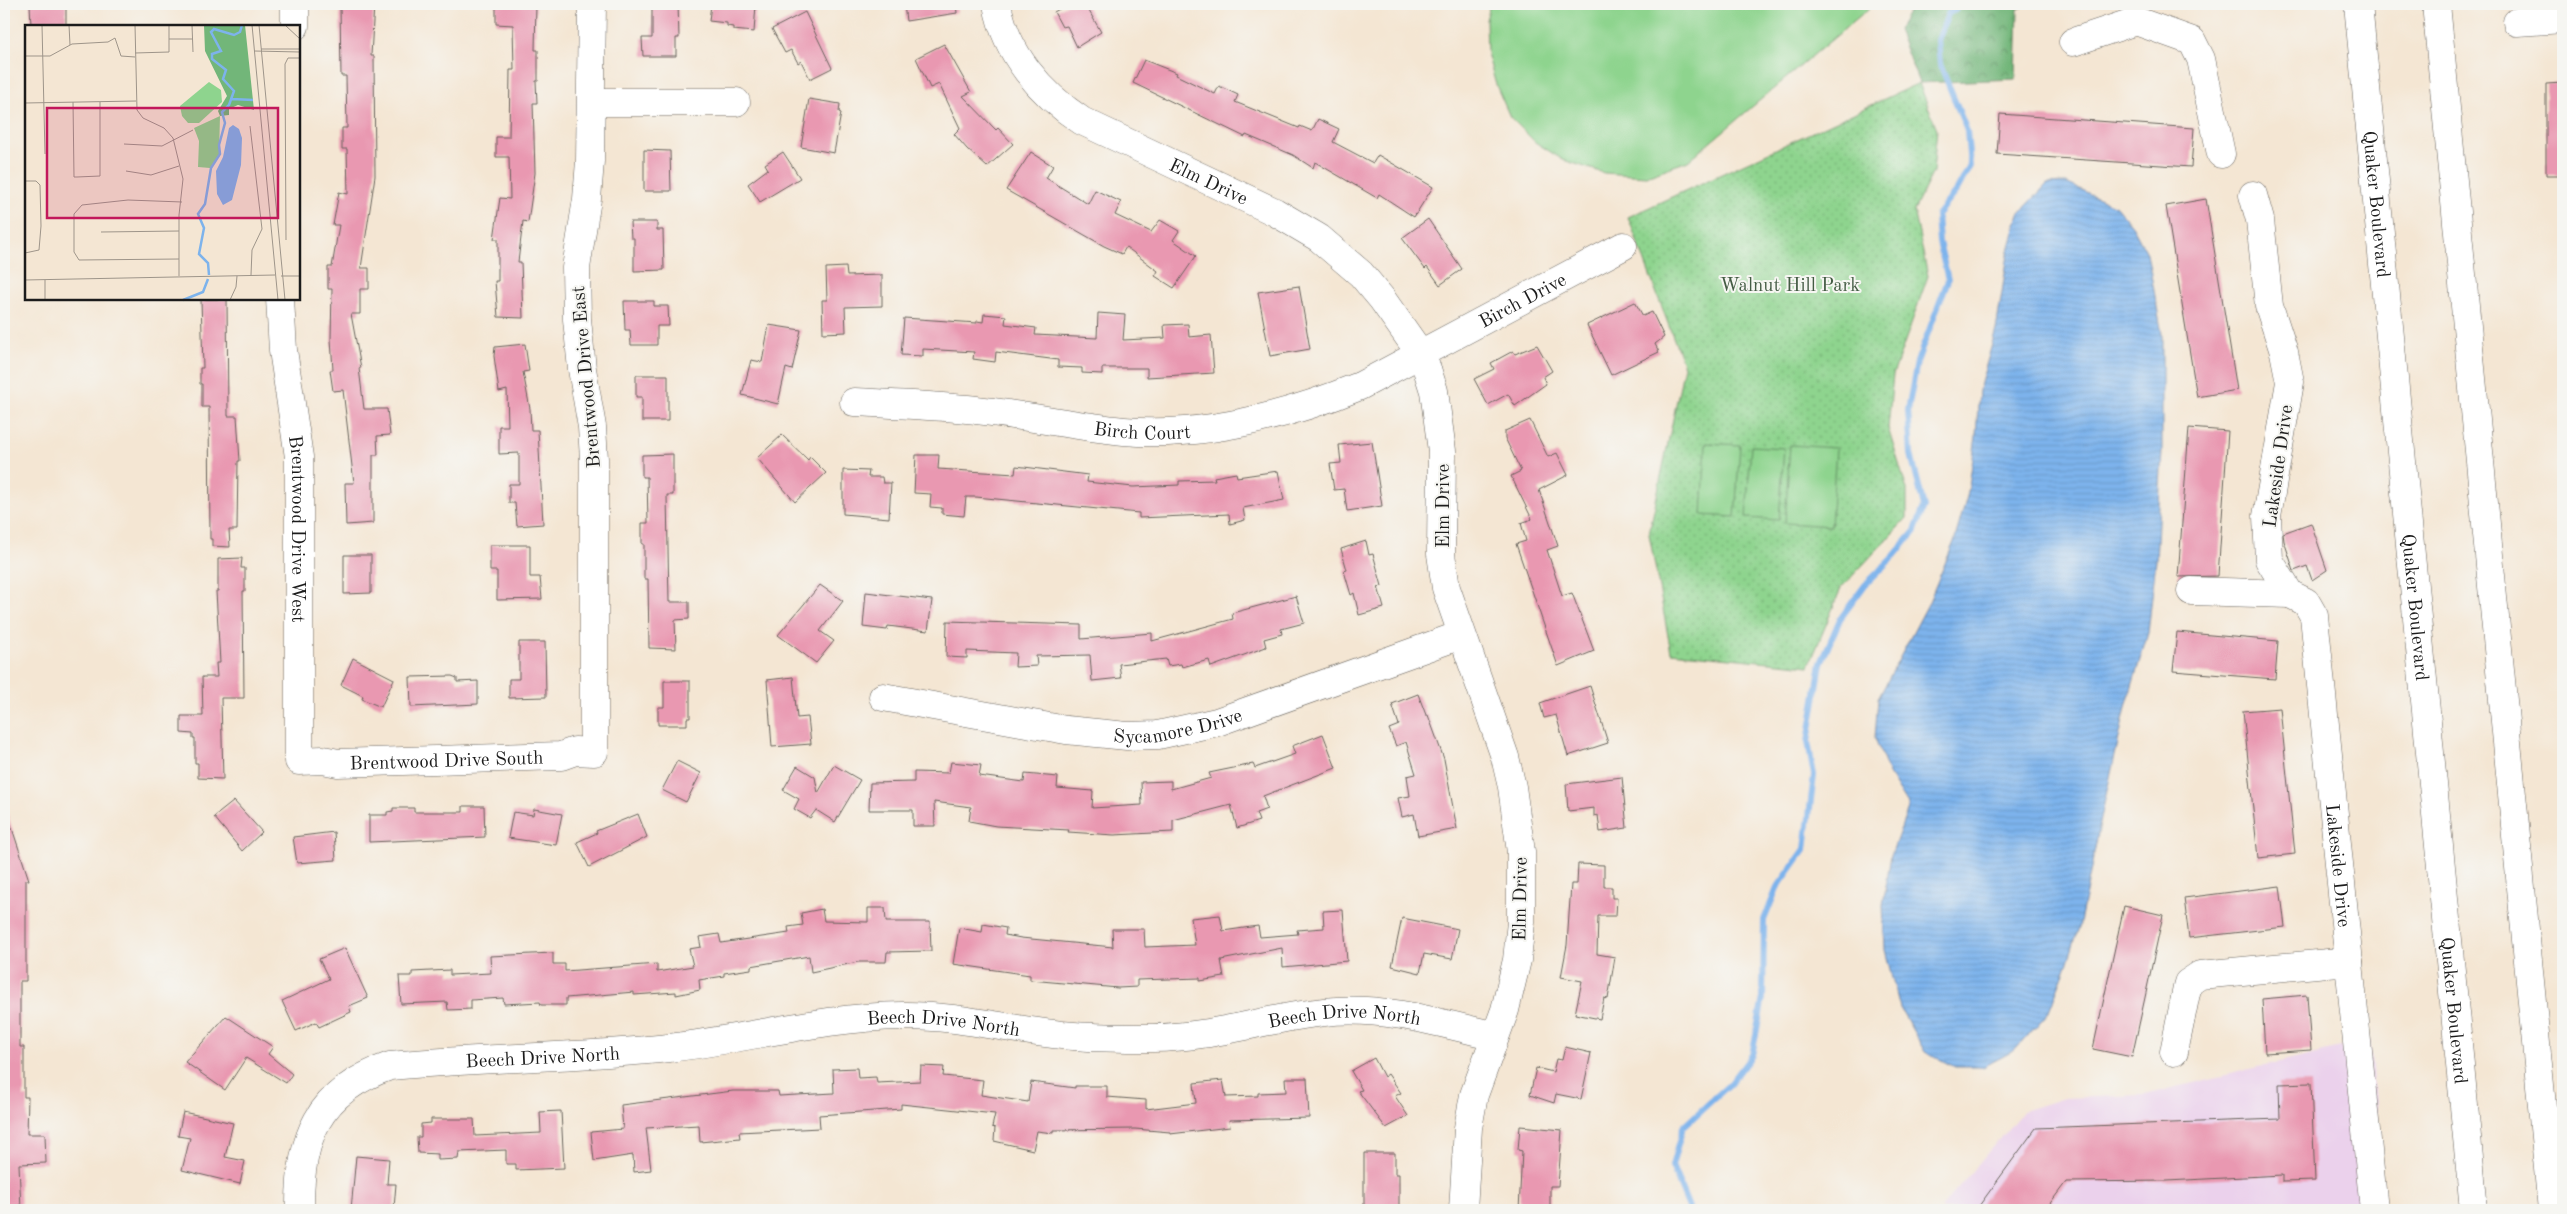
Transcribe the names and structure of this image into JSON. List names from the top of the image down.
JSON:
{
  "streets": {
    "street": [
      "Elm Drive",
      "Quaker Boulevard",
      "Birch Drive",
      "Brentwood Drive East",
      "Birch Court",
      "Lakeside Drive",
      "Brentwood Drive West",
      "Sycamore Drive",
      "Brentwood Drive South",
      "Beech Drive North"
    ]
  },
  "crossings": [
    ["Elm Drive", "Birch Drive"],
    ["Elm Drive", "Birch Court"],
    ["Elm Drive", "Sycamore Drive"],
    ["Elm Drive", "Beech Drive North"],
    ["Birch Drive", "Birch Court"],
    ["Brentwood Drive East", "Brentwood Drive South"],
    ["Brentwood Drive West", "Brentwood Drive South"]
  ],
  "parks": ["Walnut Hill Park"]
}
